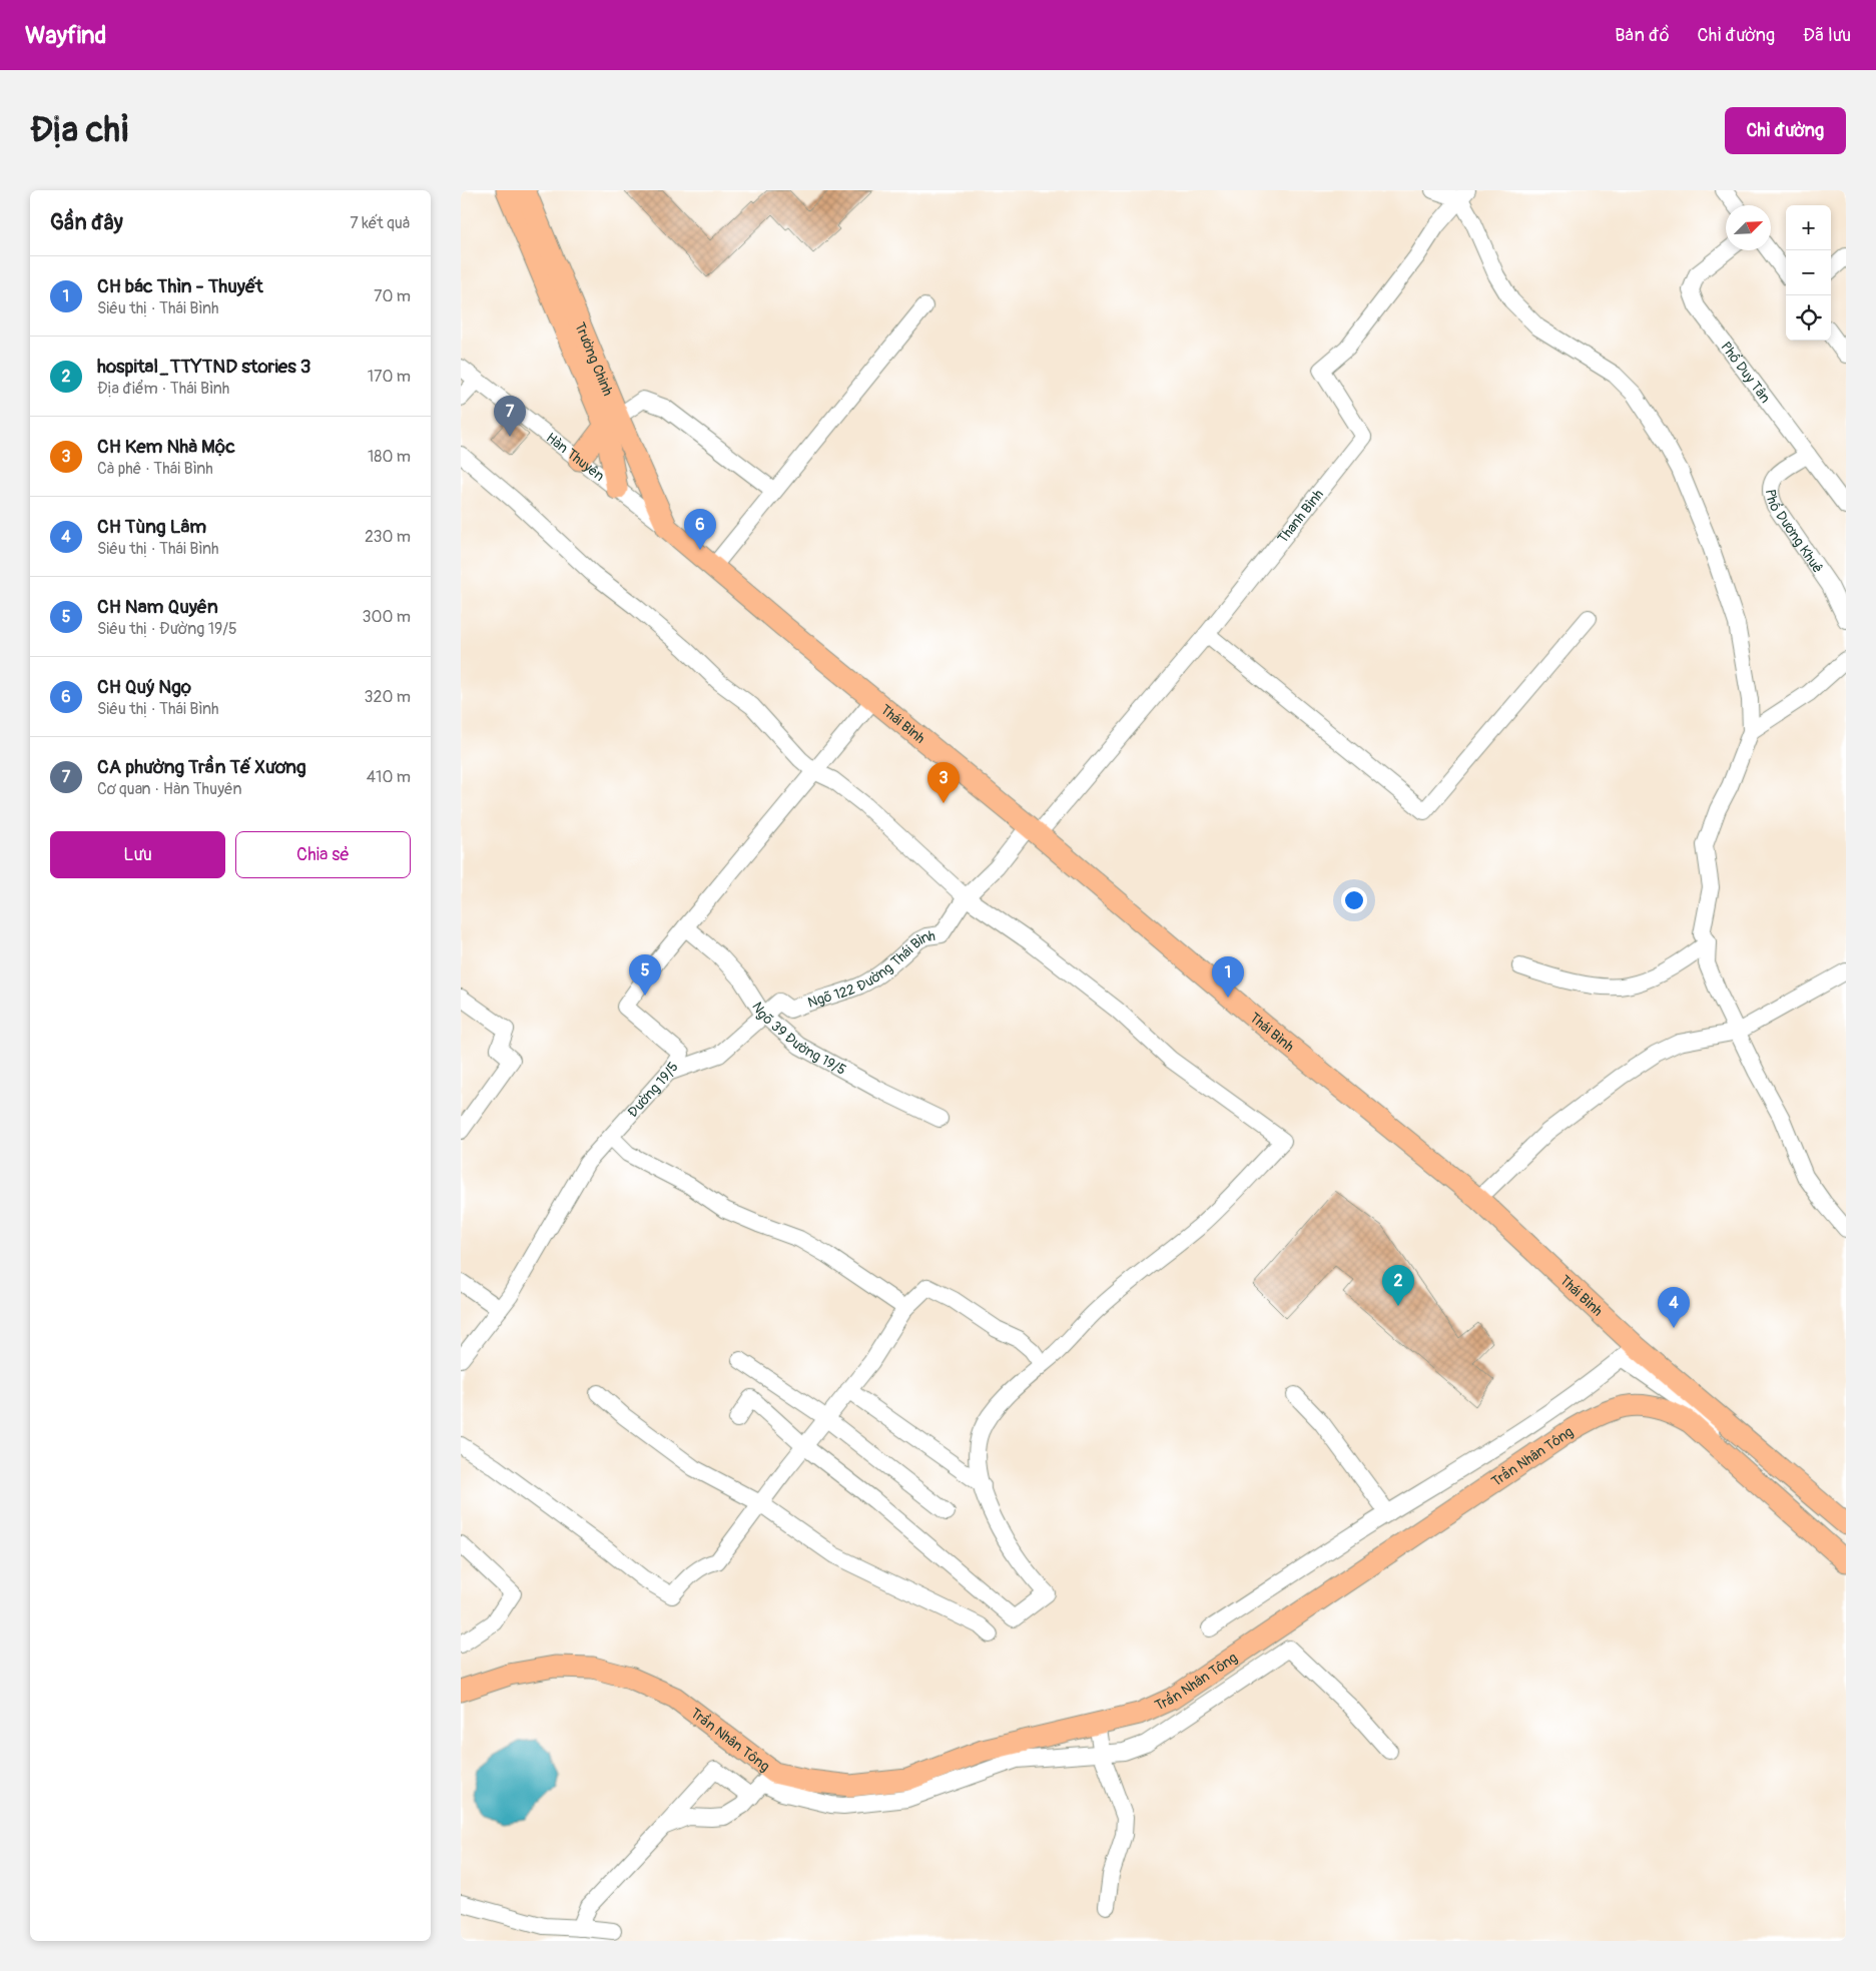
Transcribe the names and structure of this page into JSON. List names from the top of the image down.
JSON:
{
  "streets": {
    "main road": ["Trường Chinh", "Thái Bình", "Trần Nhân Tông"],
    "street": [
      "Phố Duy Tân",
      "Hàn Thuyên",
      "Thanh Bình",
      "Phố Dương Khuê",
      "Ngõ 122 Đường Thái Bình",
      "Ngõ 39 Đường 19/5",
      "Đường 19/5"
    ]
  },
  "crossings": [
    ["Trường Chinh", "Hàn Thuyên"],
    ["Trường Chinh", "Thái Bình"],
    ["Phố Duy Tân", "Phố Dương Khuê"],
    ["Hàn Thuyên", "Thái Bình"],
    ["Thanh Bình", "Thái Bình"],
    ["Thanh Bình", "Ngõ 122 Đường Thái Bình"],
    ["Thái Bình", "Ngõ 122 Đường Thái Bình"],
    ["Thái Bình", "Đường 19/5"],
    ["Ngõ 122 Đường Thái Bình", "Ngõ 39 Đường 19/5"],
    ["Ngõ 39 Đường 19/5", "Đường 19/5"]
  ],
  "north": "top right",
  "page": {
    "header": "Wayfind",
    "nav": ["Bản đồ", "Chỉ đường", "Đã lưu"],
    "buttons": [
      "Chỉ đường",
      ["Lưu", "Chia sẻ"]
    ],
    "title": "Địa chỉ",
    "heading": ["Gần đây", "7 kết quả"],
    "map_buttons": ["+", "−"],
    "list": [
      {
        "mark": "1",
        "name": "CH bác Thìn - Thuyết",
        "note": "Siêu thị · Thái Bình",
        "value": "70 m"
      },
      {
        "mark": "2",
        "name": "hospital_TTYTND stories 3",
        "note": "Địa điểm · Thái Bình",
        "value": "170 m"
      },
      {
        "mark": "3",
        "name": "CH Kem Nhà Mộc",
        "note": "Cà phê · Thái Bình",
        "value": "180 m"
      },
      {
        "mark": "4",
        "name": "CH Tùng Lâm",
        "note": "Siêu thị · Thái Bình",
        "value": "230 m"
      },
      {
        "mark": "5",
        "name": "CH Nam Quyên",
        "note": "Siêu thị · Đường 19/5",
        "value": "300 m"
      },
      {
        "mark": "6",
        "name": "CH Quý Ngọ",
        "note": "Siêu thị · Thái Bình",
        "value": "320 m"
      },
      {
        "mark": "7",
        "name": "CA phường Trần Tế Xương",
        "note": "Cơ quan · Hàn Thuyên",
        "value": "410 m"
      }
    ],
    "pins": [
      "7",
      "6",
      "3",
      "5",
      "1",
      "2",
      "4"
    ]
  }
}
